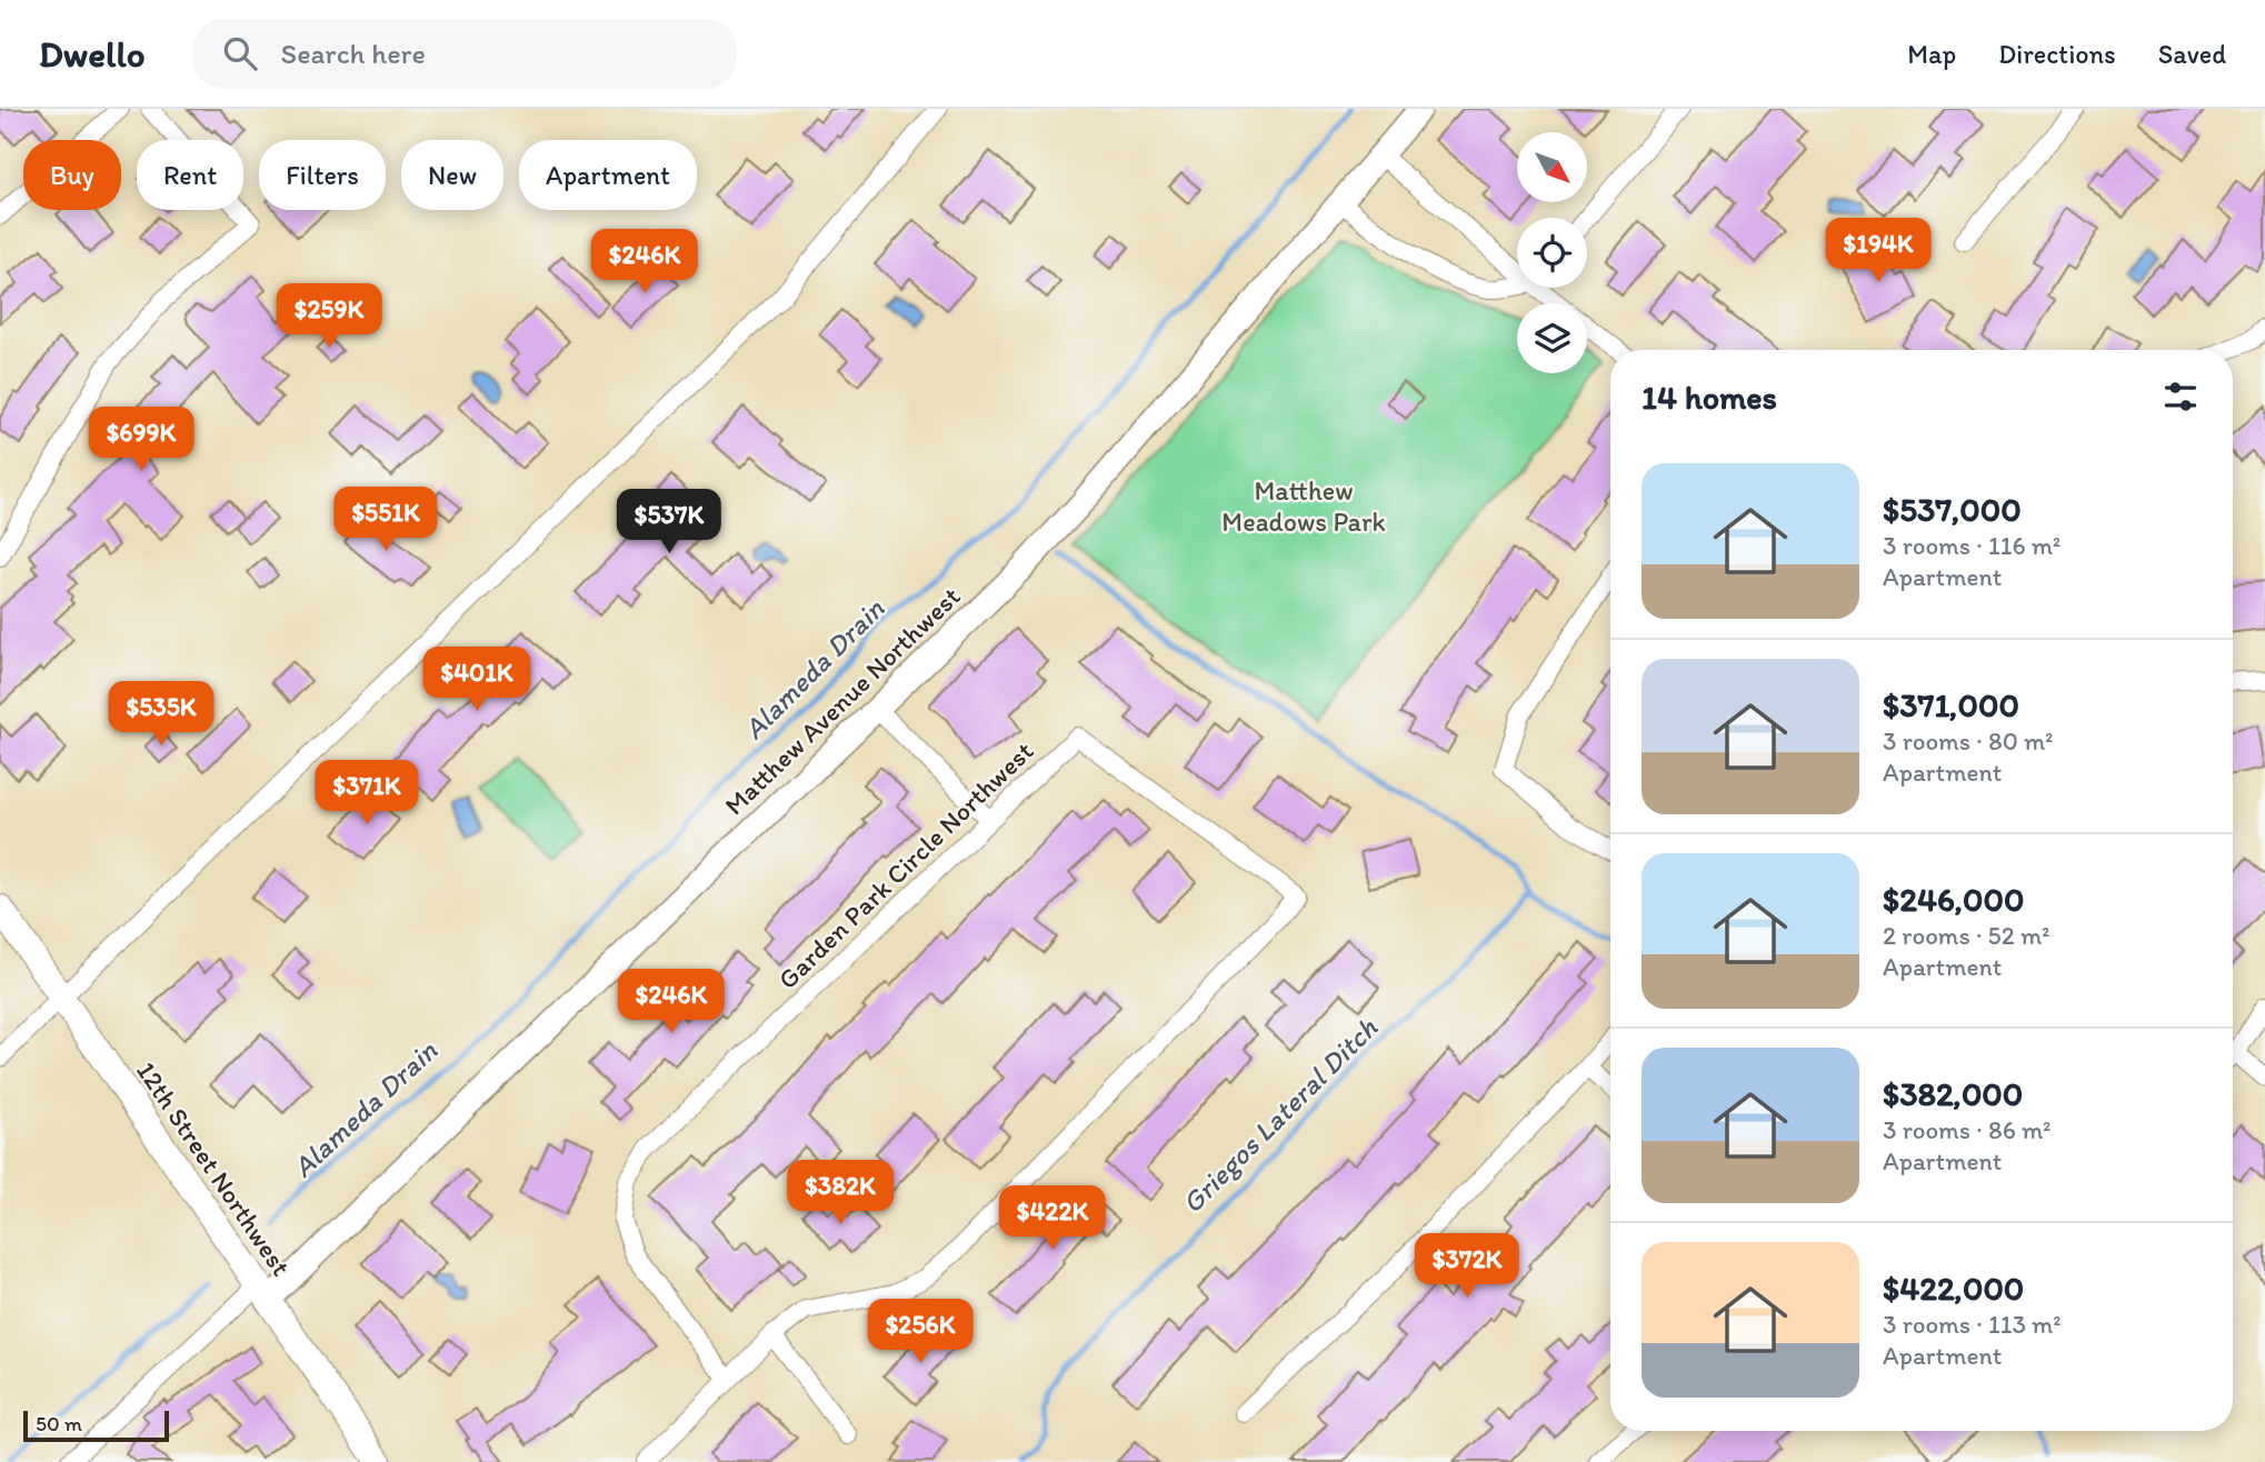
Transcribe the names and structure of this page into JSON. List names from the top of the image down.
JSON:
{
  "streets": {
    "main road": ["12th Street Northwest"],
    "street": ["Matthew Avenue Northwest", "Garden Park Circle Northwest"]
  },
  "crossings": [
    ["Matthew Avenue Northwest", "12th Street Northwest"]
  ],
  "water": ["Alameda Drain", "Griegos Lateral Ditch"],
  "parks": ["Matthew Meadows Park"],
  "scale_bar": "50 m",
  "north": "bottom right",
  "page": {
    "header": "Dwello",
    "search": "Search here",
    "nav": ["Map", "Directions", "Saved"],
    "chip": [
      "Buy",
      "Rent",
      "Filters",
      "New",
      "Apartment"
    ],
    "price": [
      "$194K",
      "$246K",
      "$259K",
      "$699K",
      "$551K",
      "$537K",
      "$401K",
      "$535K",
      "$371K",
      "$246K",
      "$382K",
      "$422K",
      "$372K",
      "$256K"
    ],
    "heading": "14 homes",
    "list": [
      {
        "name": "$537,000",
        "note": "3 rooms · 116 m² · Apartment"
      },
      {
        "name": "$371,000",
        "note": "3 rooms · 80 m² · Apartment"
      },
      {
        "name": "$246,000",
        "note": "2 rooms · 52 m² · Apartment"
      },
      {
        "name": "$382,000",
        "note": "3 rooms · 86 m² · Apartment"
      },
      {
        "name": "$422,000",
        "note": "3 rooms · 113 m² · Apartment"
      }
    ],
    "scale": "50 m"
  }
}
